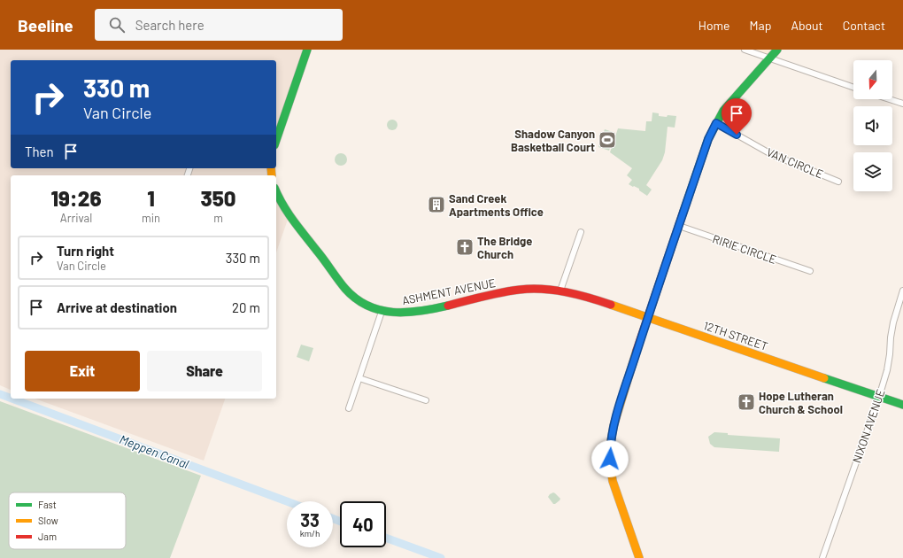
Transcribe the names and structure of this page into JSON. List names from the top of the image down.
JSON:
{
  "streets": {
    "street": [
      "VAN CIRCLE",
      "RIRIE CIRCLE",
      "ASHMENT AVENUE",
      "12TH STREET",
      "NIXON AVENUE"
    ]
  },
  "crossings": [
    ["ASHMENT AVENUE", "12TH STREET"],
    ["12TH STREET", "NIXON AVENUE"]
  ],
  "water": ["Meppen Canal"],
  "places": {
    "sports": ["Shadow Canyon Basketball Court"],
    "building": ["Sand Creek Apartments Office"],
    "church": ["The Bridge Church", "Hope Lutheran Church & School"]
  },
  "legend": ["Fast", "Slow", "Jam"],
  "north": "bottom",
  "page": {
    "header": "Beeline",
    "search": "Search here",
    "nav": [
      "Home",
      "Map",
      "About",
      "Contact"
    ],
    "turn": ["330 m", "Van Circle"],
    "then": "Then",
    "eta": [
      "19:26",
      "Arrival",
      "1",
      "min",
      "350",
      "m"
    ],
    "list": [
      {
        "name": "Turn right",
        "note": "Van Circle",
        "value": "330 m"
      },
      {
        "name": "Arrive at destination",
        "value": "20 m"
      }
    ],
    "buttons": ["Exit", "Share"],
    "speed": "33 km/h",
    "limit": "40"
  }
}
